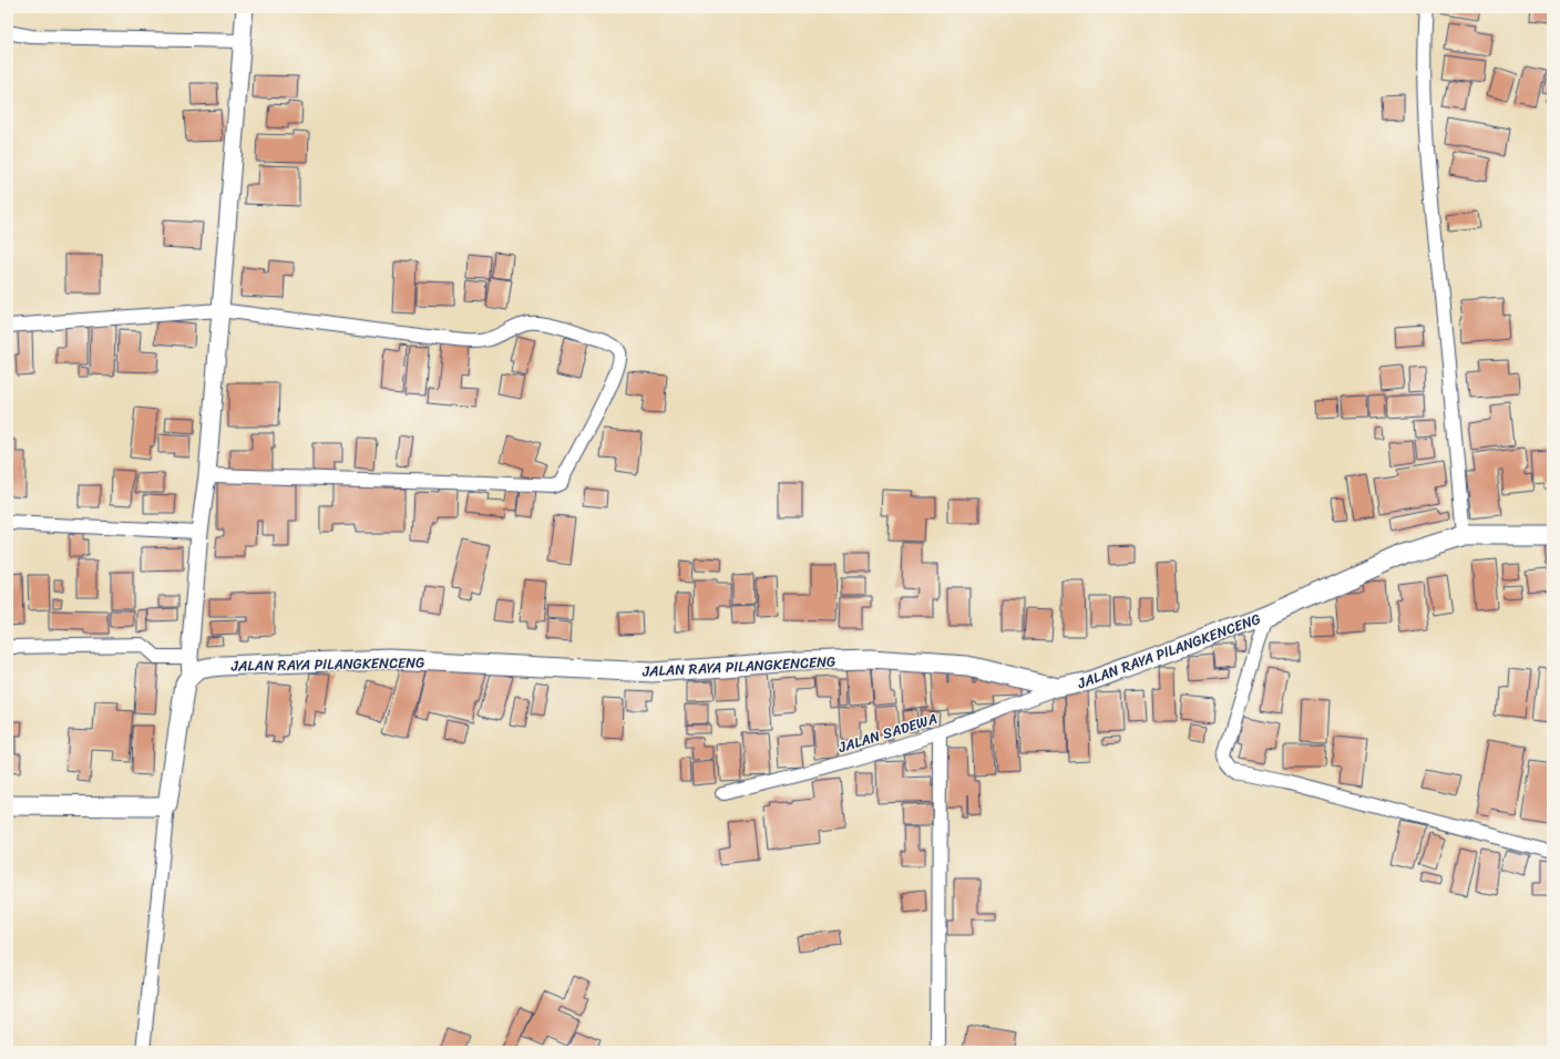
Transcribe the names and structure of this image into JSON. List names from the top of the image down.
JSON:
{
  "streets": {
    "main road": ["JALAN RAYA PILANGKENCENG"],
    "street": ["JALAN SADEWA"]
  },
  "crossings": [
    ["JALAN RAYA PILANGKENCENG", "JALAN SADEWA"]
  ]
}
